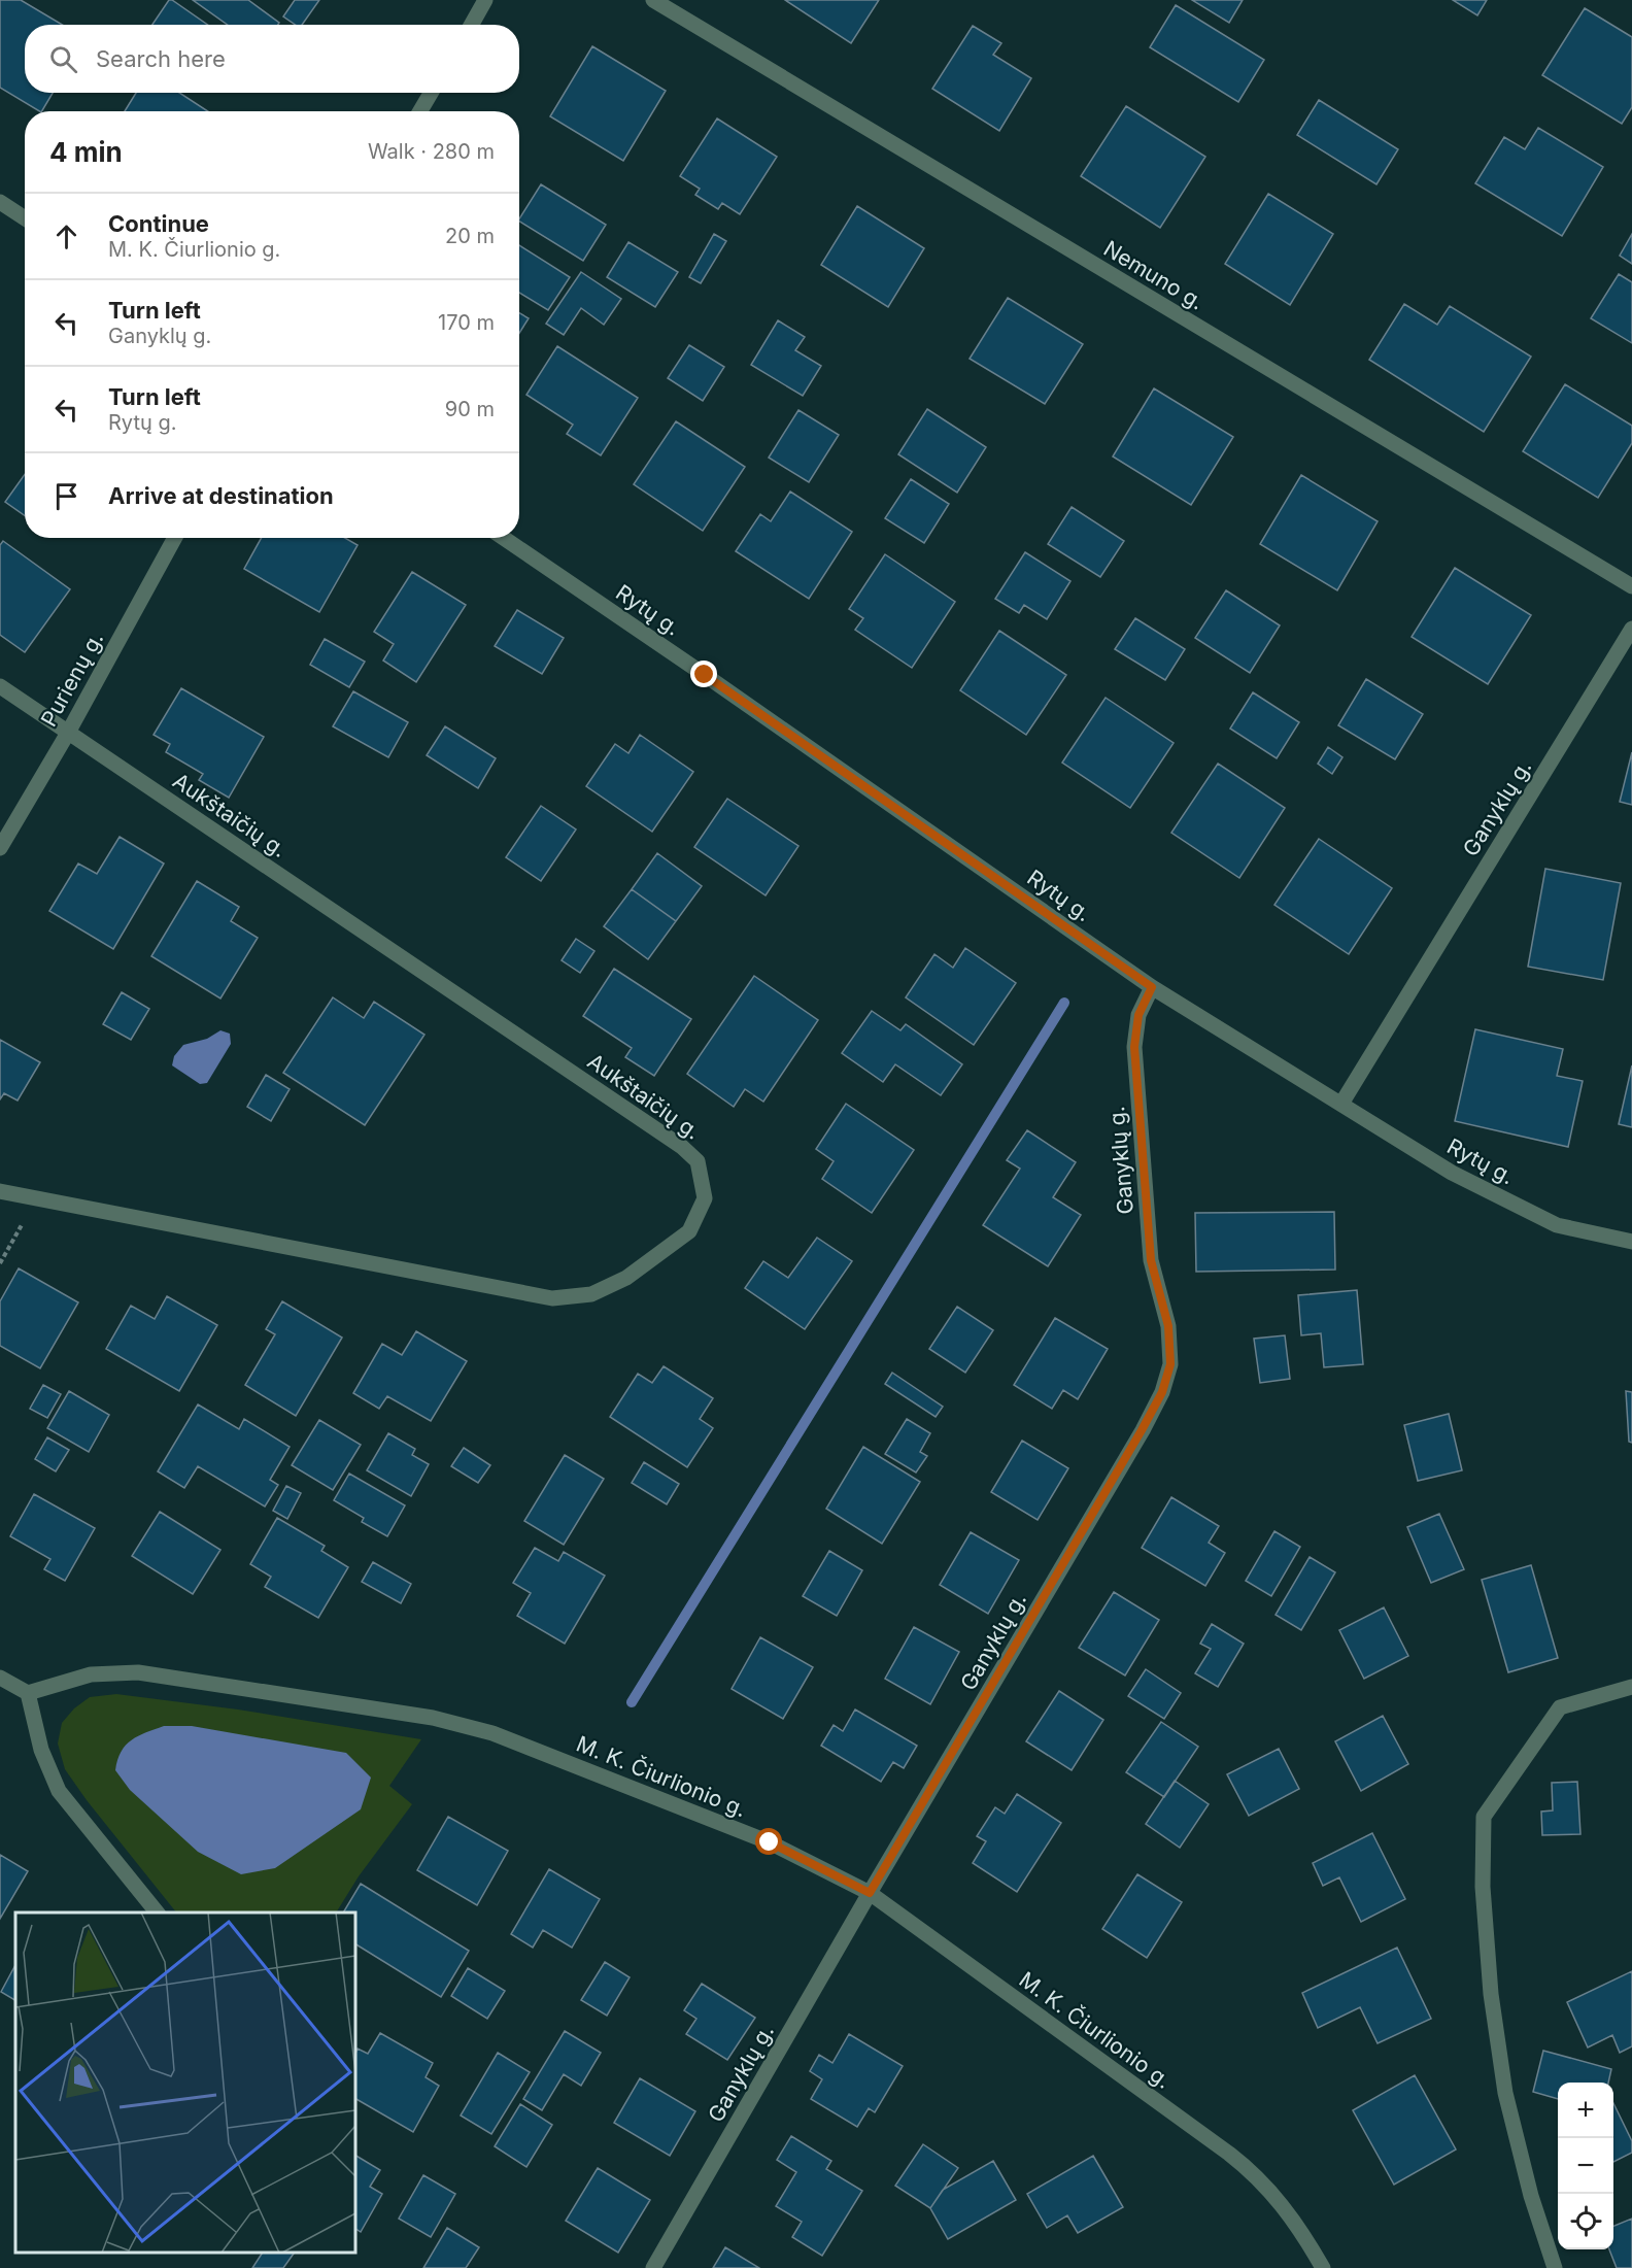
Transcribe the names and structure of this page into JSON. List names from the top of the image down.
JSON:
{
  "streets": {
    "street": [
      "Nemuno g.",
      "Rytų g.",
      "Purienų g.",
      "Ganyklų g.",
      "Aukštaičių g.",
      "M. K. Čiurlionio g."
    ]
  },
  "crossings": [
    ["Rytų g.", "Ganyklų g."],
    ["Purienų g.", "Aukštaičių g."],
    ["Ganyklų g.", "M. K. Čiurlionio g."]
  ],
  "page": {
    "search": "Search here",
    "heading": ["4 min", "Walk · 280 m"],
    "list": [
      ["Continue", "M. K. Čiurlionio g.", "20 m"],
      ["Turn left", "Ganyklų g.", "170 m"],
      ["Turn left", "Rytų g.", "90 m"],
      "Arrive at destination"
    ],
    "map_buttons": ["+", "−"]
  }
}
